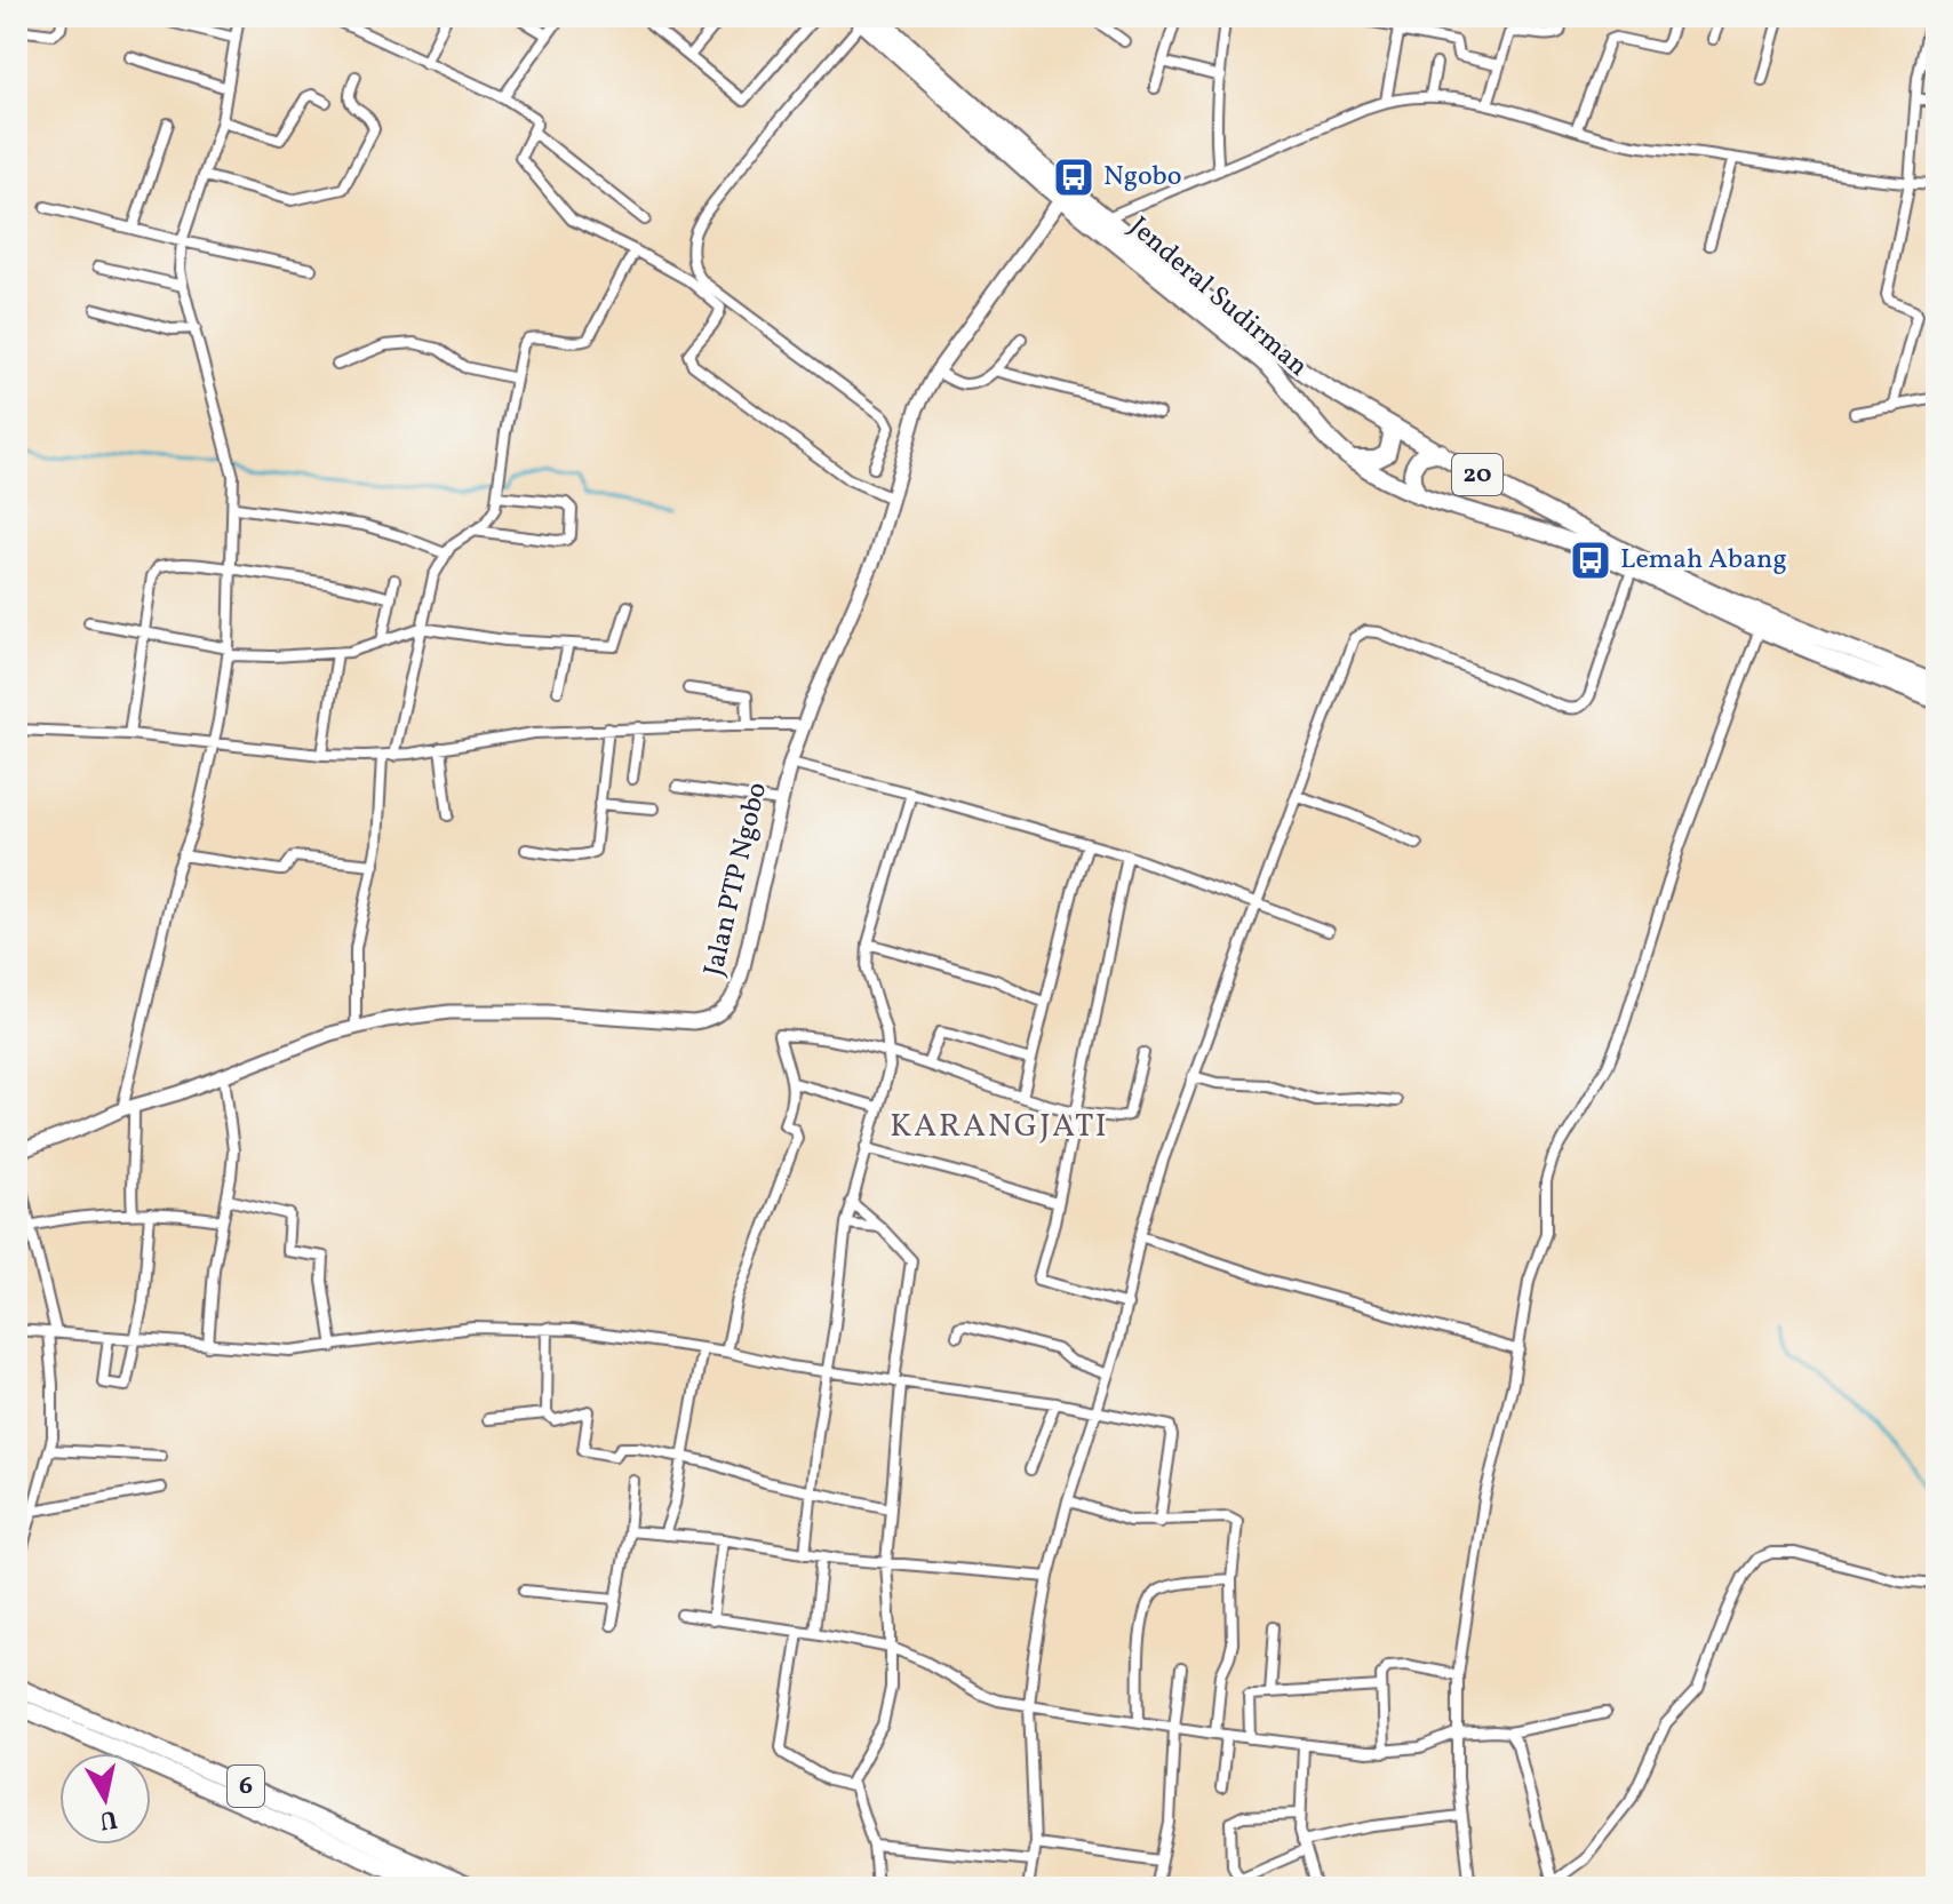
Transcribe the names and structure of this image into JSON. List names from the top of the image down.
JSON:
{
  "streets": {
    "highway": ["Jenderal Sudirman", "20", "6"],
    "main road": ["Jalan PTP Ngobo"]
  },
  "crossings": [
    ["Jenderal Sudirman", "Jalan PTP Ngobo"]
  ],
  "districts": ["KARANGJATI"],
  "places": {
    "bus stop": ["Ngobo", "Lemah Abang"]
  },
  "north": "bottom"
}
